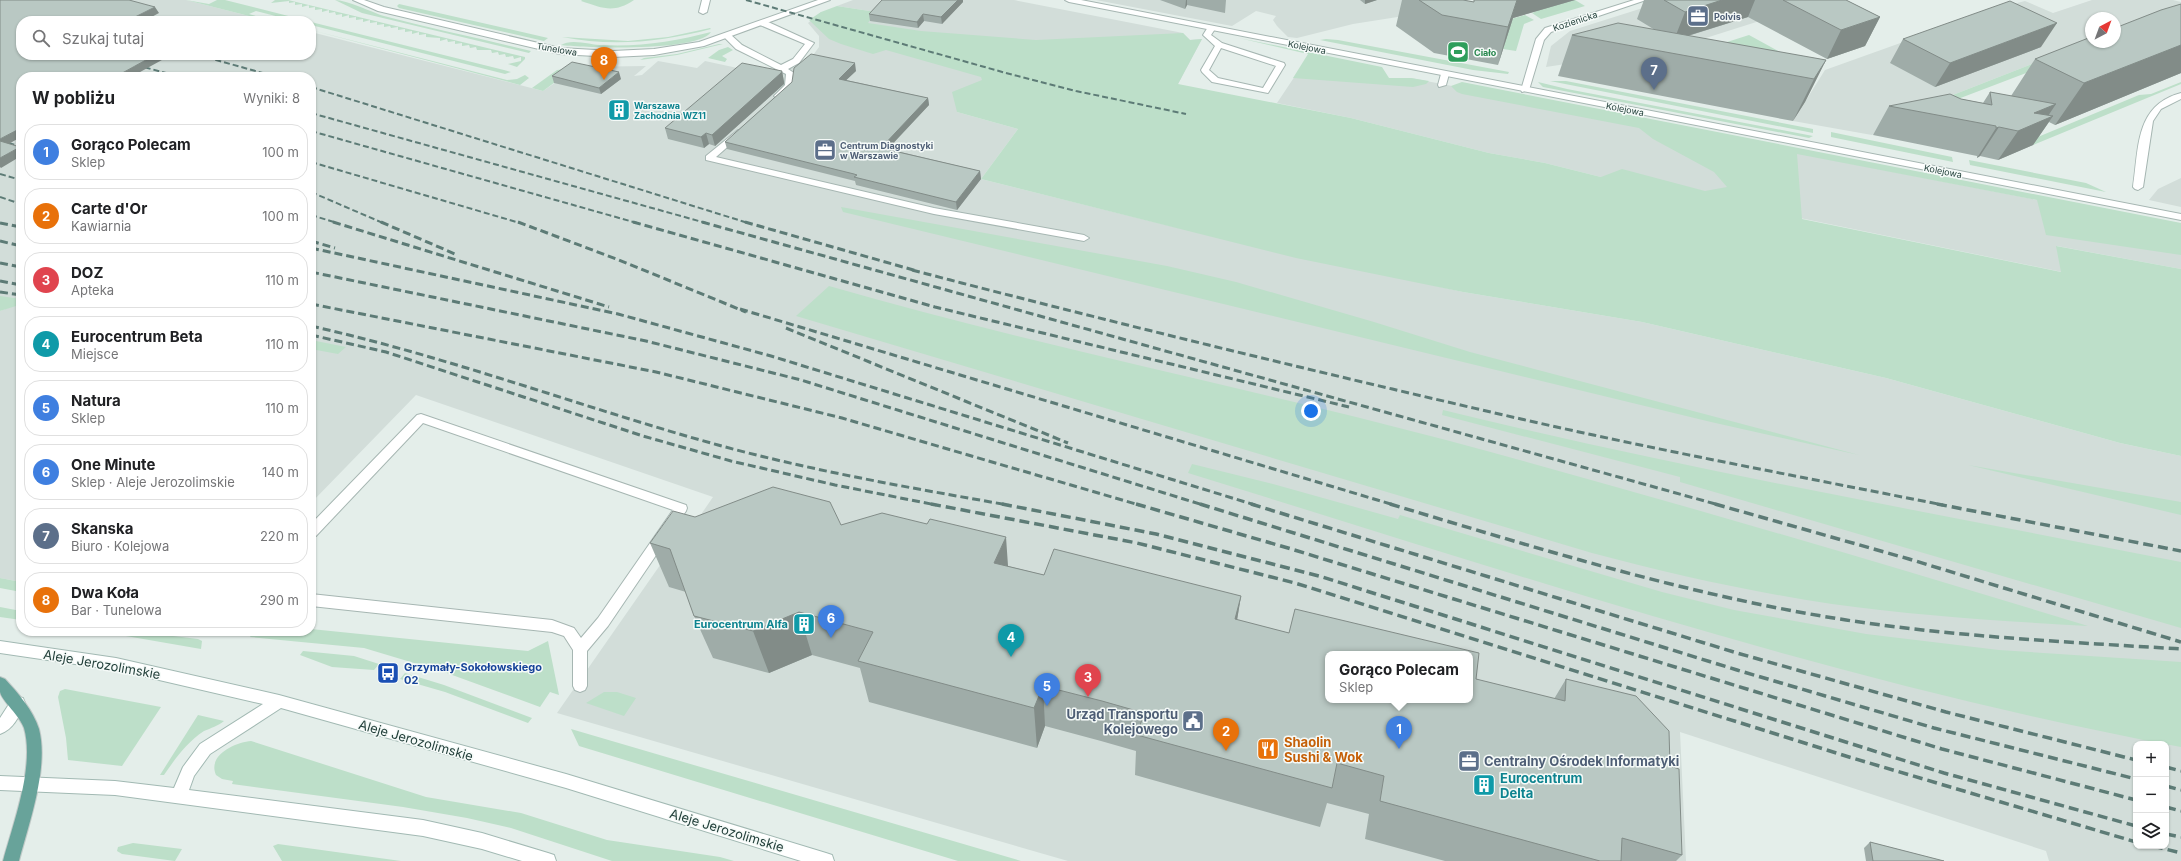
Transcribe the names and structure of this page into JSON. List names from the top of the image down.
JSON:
{
  "streets": {
    "street": [
      "Kozienicka",
      "Kolejowa",
      "Tunelowa",
      "Aleje Jerozolimskie"
    ]
  },
  "crossings": [
    ["Kozienicka", "Kolejowa"]
  ],
  "places": {
    "office": ["Polvis", "Centrum Diagnostyki w Warszawie", "Centralny Ośrodek Informatyki"],
    "sports": ["Ciało"],
    "building": ["Warszawa Zachodnia WZ11", "Eurocentrum Alfa", "Eurocentrum Delta"],
    "bus stop": ["Grzymały-Sokołowskiego 02"],
    "public building": ["Urząd Transportu Kolejowego"],
    "restaurant": ["Shaolin Sushi & Wok"]
  },
  "north": "top right",
  "page": {
    "search": "Szukaj tutaj",
    "pins": [
      "8",
      "7",
      "6",
      "4",
      "3",
      "5",
      "1",
      "2"
    ],
    "heading": ["W pobliżu", "Wyniki: 8"],
    "list": [
      {
        "mark": "1",
        "name": "Gorąco Polecam",
        "note": "Sklep",
        "value": "100 m"
      },
      {
        "mark": "2",
        "name": "Carte d'Or",
        "note": "Kawiarnia",
        "value": "100 m"
      },
      {
        "mark": "3",
        "name": "DOZ",
        "note": "Apteka",
        "value": "110 m"
      },
      {
        "mark": "4",
        "name": "Eurocentrum Beta",
        "note": "Miejsce",
        "value": "110 m"
      },
      {
        "mark": "5",
        "name": "Natura",
        "note": "Sklep",
        "value": "110 m"
      },
      {
        "mark": "6",
        "name": "One Minute",
        "note": "Sklep · Aleje Jerozolimskie",
        "value": "140 m"
      },
      {
        "mark": "7",
        "name": "Skanska",
        "note": "Biuro · Kolejowa",
        "value": "220 m"
      },
      {
        "mark": "8",
        "name": "Dwa Koła",
        "note": "Bar · Tunelowa",
        "value": "290 m"
      }
    ],
    "popup": ["Gorąco Polecam", "Sklep"],
    "map_buttons": ["+", "−"]
  }
}
